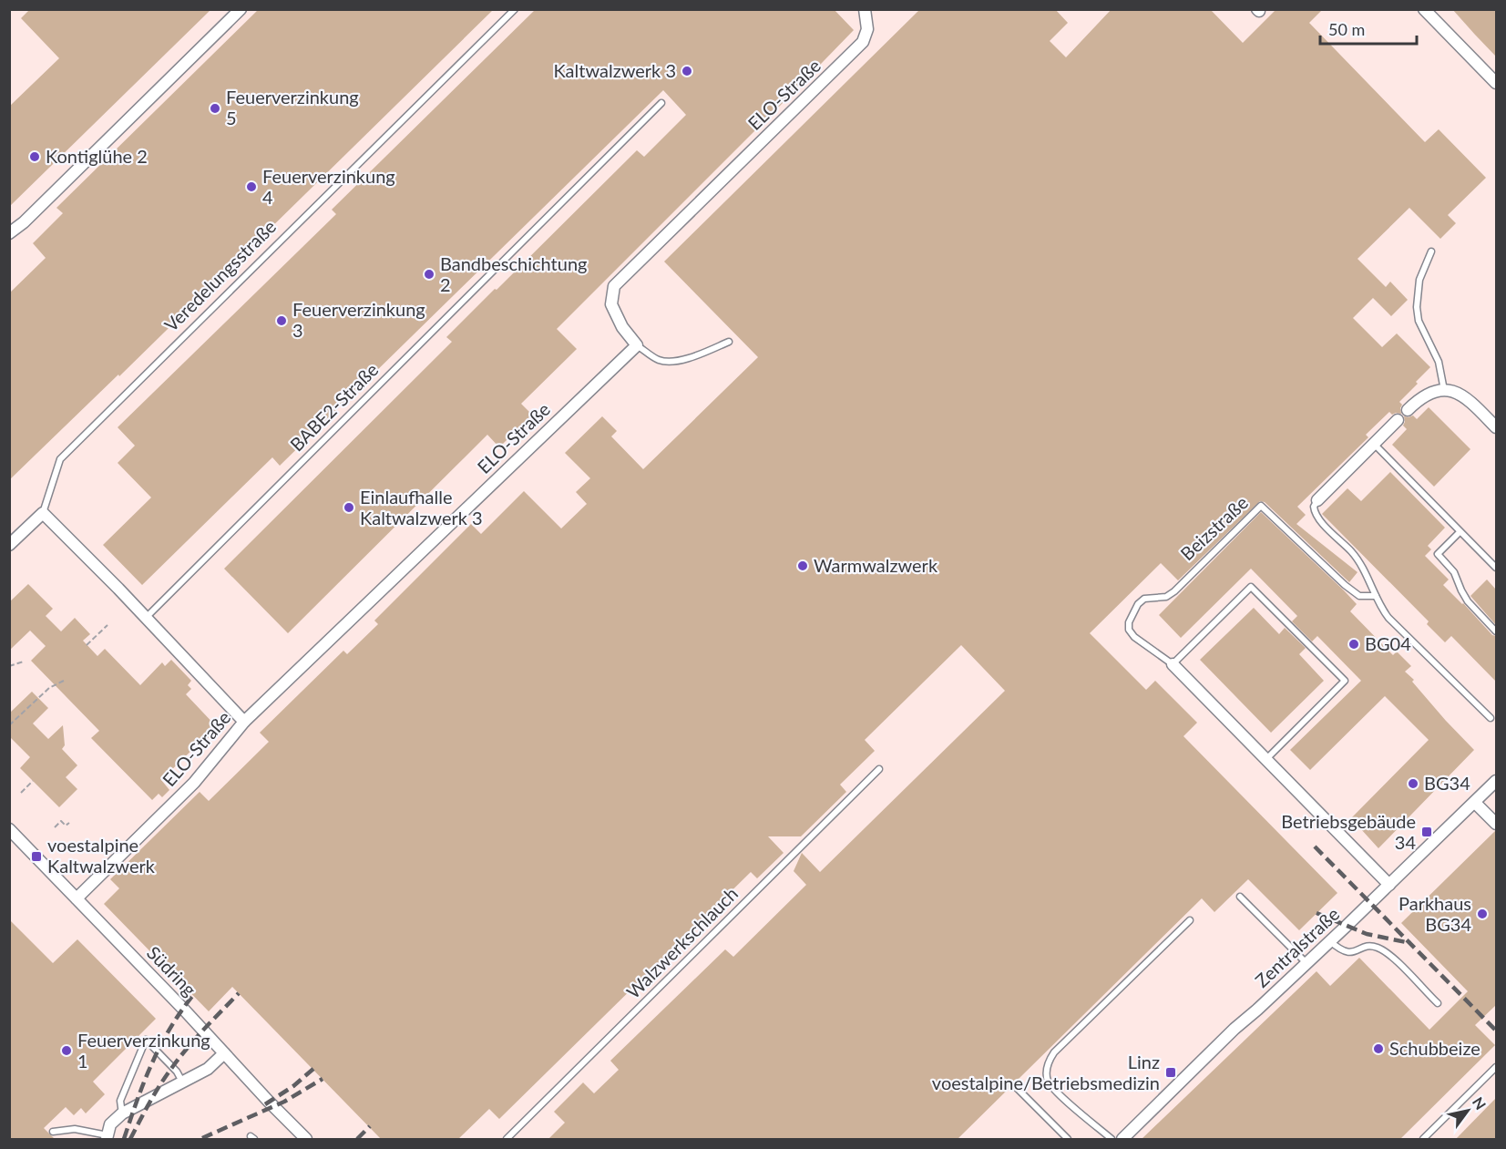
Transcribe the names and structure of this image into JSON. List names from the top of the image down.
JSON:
{
  "streets": {
    "street": [
      "ELO-Straße",
      "Veredelungsstraße",
      "Beizstraße",
      "Zentralstraße",
      "Südring"
    ],
    "lane": ["BABE2-Straße", "Walzwerkschlauch"]
  },
  "crossings": [
    ["ELO-Straße", "Südring"],
    ["Beizstraße", "Zentralstraße"]
  ],
  "places": {
    "other": [
      "Kaltwalzwerk 3",
      "Feuerverzinkung 5",
      "Kontiglühe 2",
      "Feuerverzinkung 4",
      "Bandbeschichtung 2",
      "Feuerverzinkung 3",
      "Einlaufhalle Kaltwalzwerk 3",
      "Warmwalzwerk",
      "BG04",
      "BG34",
      "Parkhaus BG34",
      "Schubbeize",
      "Feuerverzinkung 1"
    ],
    "transit": ["Betriebsgebäude 34", "voestalpine Kaltwalzwerk", "Linz voestalpine/Betriebsmedizin"]
  },
  "scale_bar": "50 m",
  "north": "top right"
}
